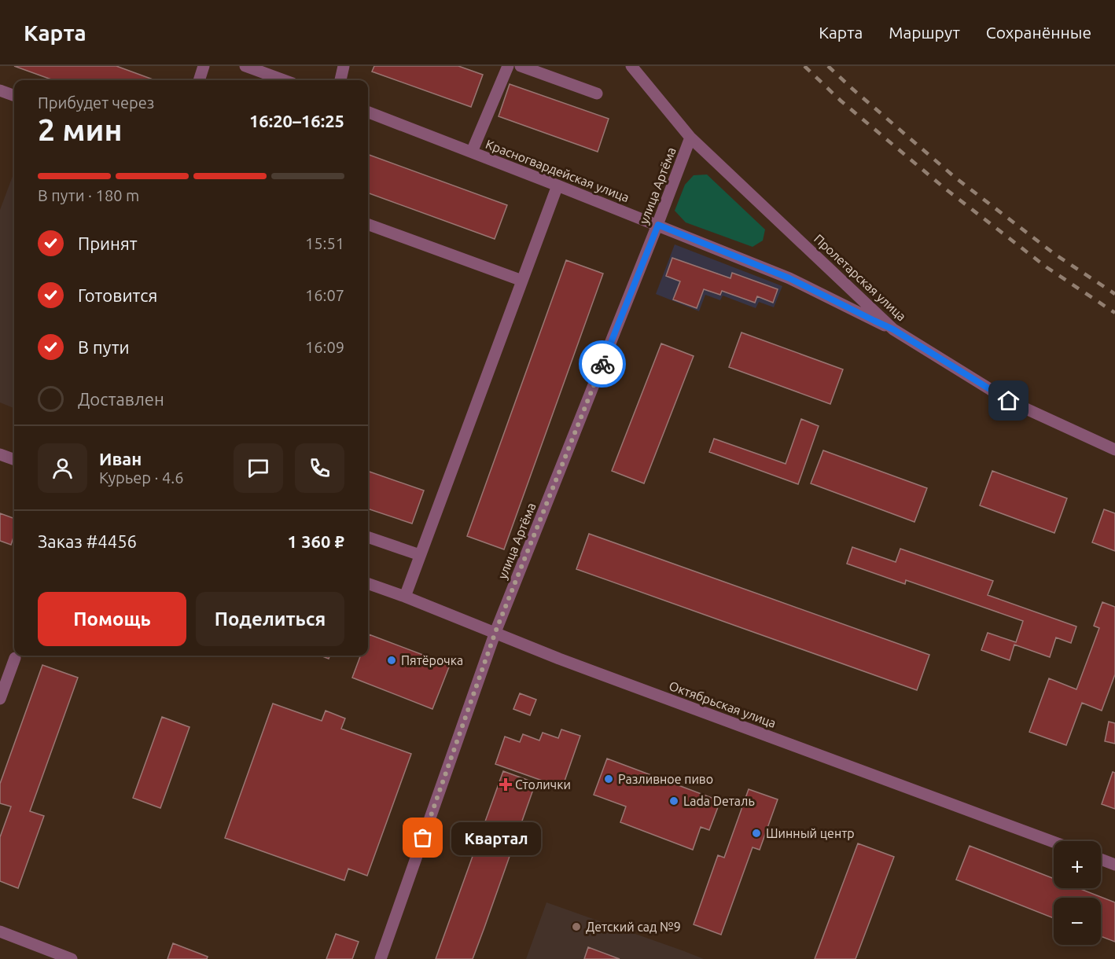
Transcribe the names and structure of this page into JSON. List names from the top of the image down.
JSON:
{
  "streets": {
    "street": [
      "Красногвардейская улица",
      "улица Артёма",
      "Пролетарская улица",
      "Октябрьская улица"
    ]
  },
  "crossings": [
    ["Красногвардейская улица", "улица Артёма"],
    ["Красногвардейская улица", "Пролетарская улица"],
    ["улица Артёма", "Пролетарская улица"],
    ["улица Артёма", "Октябрьская улица"]
  ],
  "places": {
    "other": [
      "Пятёрочка",
      "Разливное пиво",
      "Lada Dеталь",
      "Шинный центр",
      "Квартал",
      "Детский сад №9"
    ],
    "health": ["Столички"]
  },
  "page": {
    "header": "Карта",
    "nav": ["Карта", "Маршрут", "Сохранённые"],
    "heading": ["2 мин", "Прибудет через", "16:20–16:25"],
    "panel": [
      "Иван",
      "Курьер · 4.6",
      "Заказ #4456",
      "1 360 ₽"
    ],
    "bar": "В пути · 180 m",
    "list": [
      ["Принят", "15:51"],
      ["Готовится", "16:07"],
      ["В пути", "16:09"],
      "Доставлен"
    ],
    "buttons": ["Помощь", "Поделиться"],
    "bubble": "Квартал",
    "map_buttons": ["+", "−"]
  }
}
